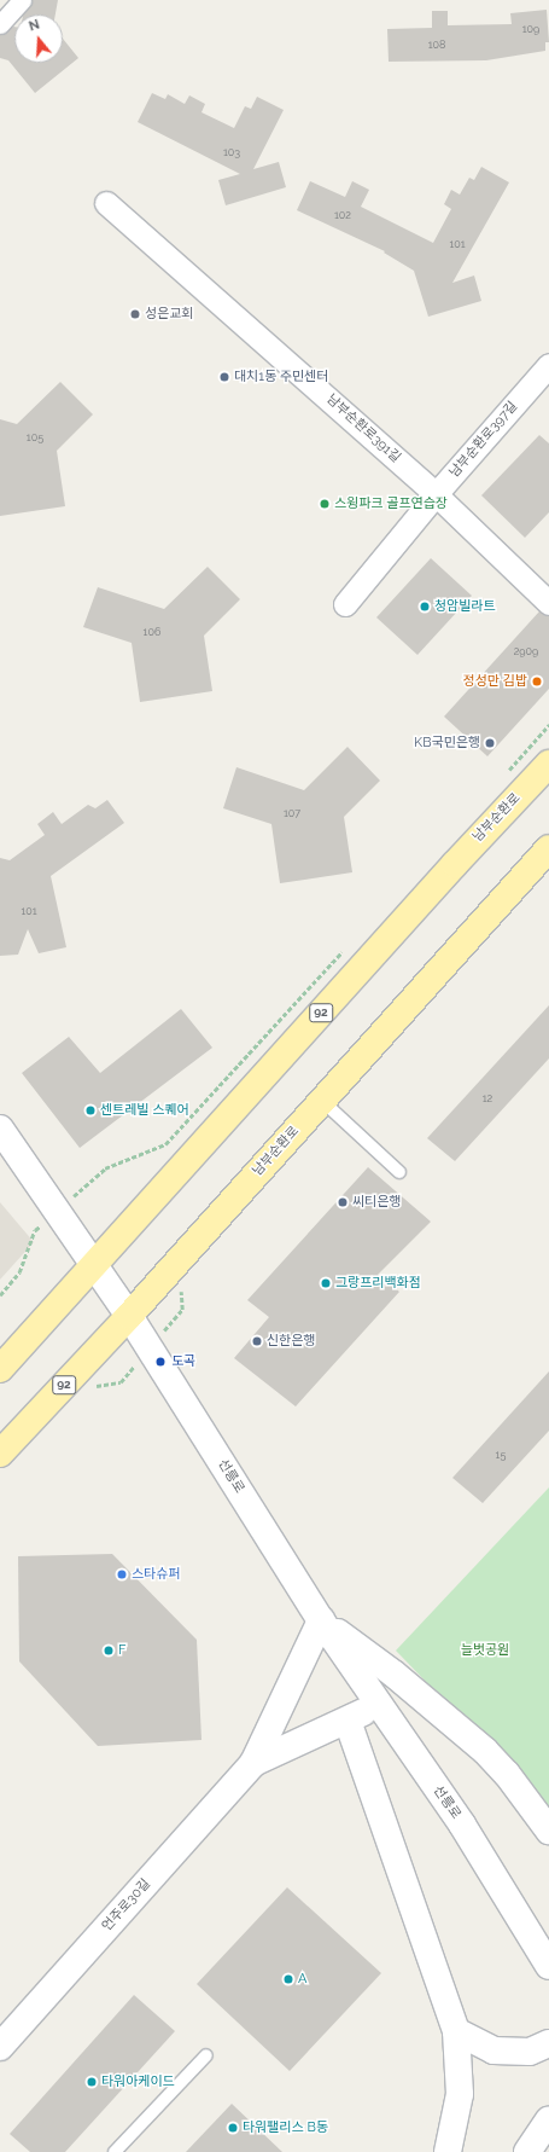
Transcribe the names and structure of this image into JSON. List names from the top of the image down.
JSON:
{
  "streets": {
    "main road": ["남부순환로", "92"],
    "street": [
      "남부순환로391길",
      "남부순환로397길",
      "선릉로",
      "언주로30길"
    ]
  },
  "crossings": [
    ["남부순환로391길", "남부순환로397길"],
    ["남부순환로", "선릉로"]
  ],
  "parks": ["늘벗공원"],
  "places": [
    "성은교회",
    "대치1동 주민센터",
    "스윙파크 골프연습장",
    "청암빌라트",
    "정성만 김밥",
    "KB국민은행",
    "센트레빌 스퀘어",
    "씨티은행",
    "그랑프리백화점",
    "신한은행",
    "도곡",
    "스타슈퍼",
    "F",
    "A",
    "타워아케이드",
    "타워팰리스 B동"
  ],
  "house_numbers": [
    "109",
    "108",
    "103",
    "102",
    "101",
    "105",
    "106",
    "2909",
    "107",
    "101",
    "12",
    "15"
  ],
  "north": "top"
}
